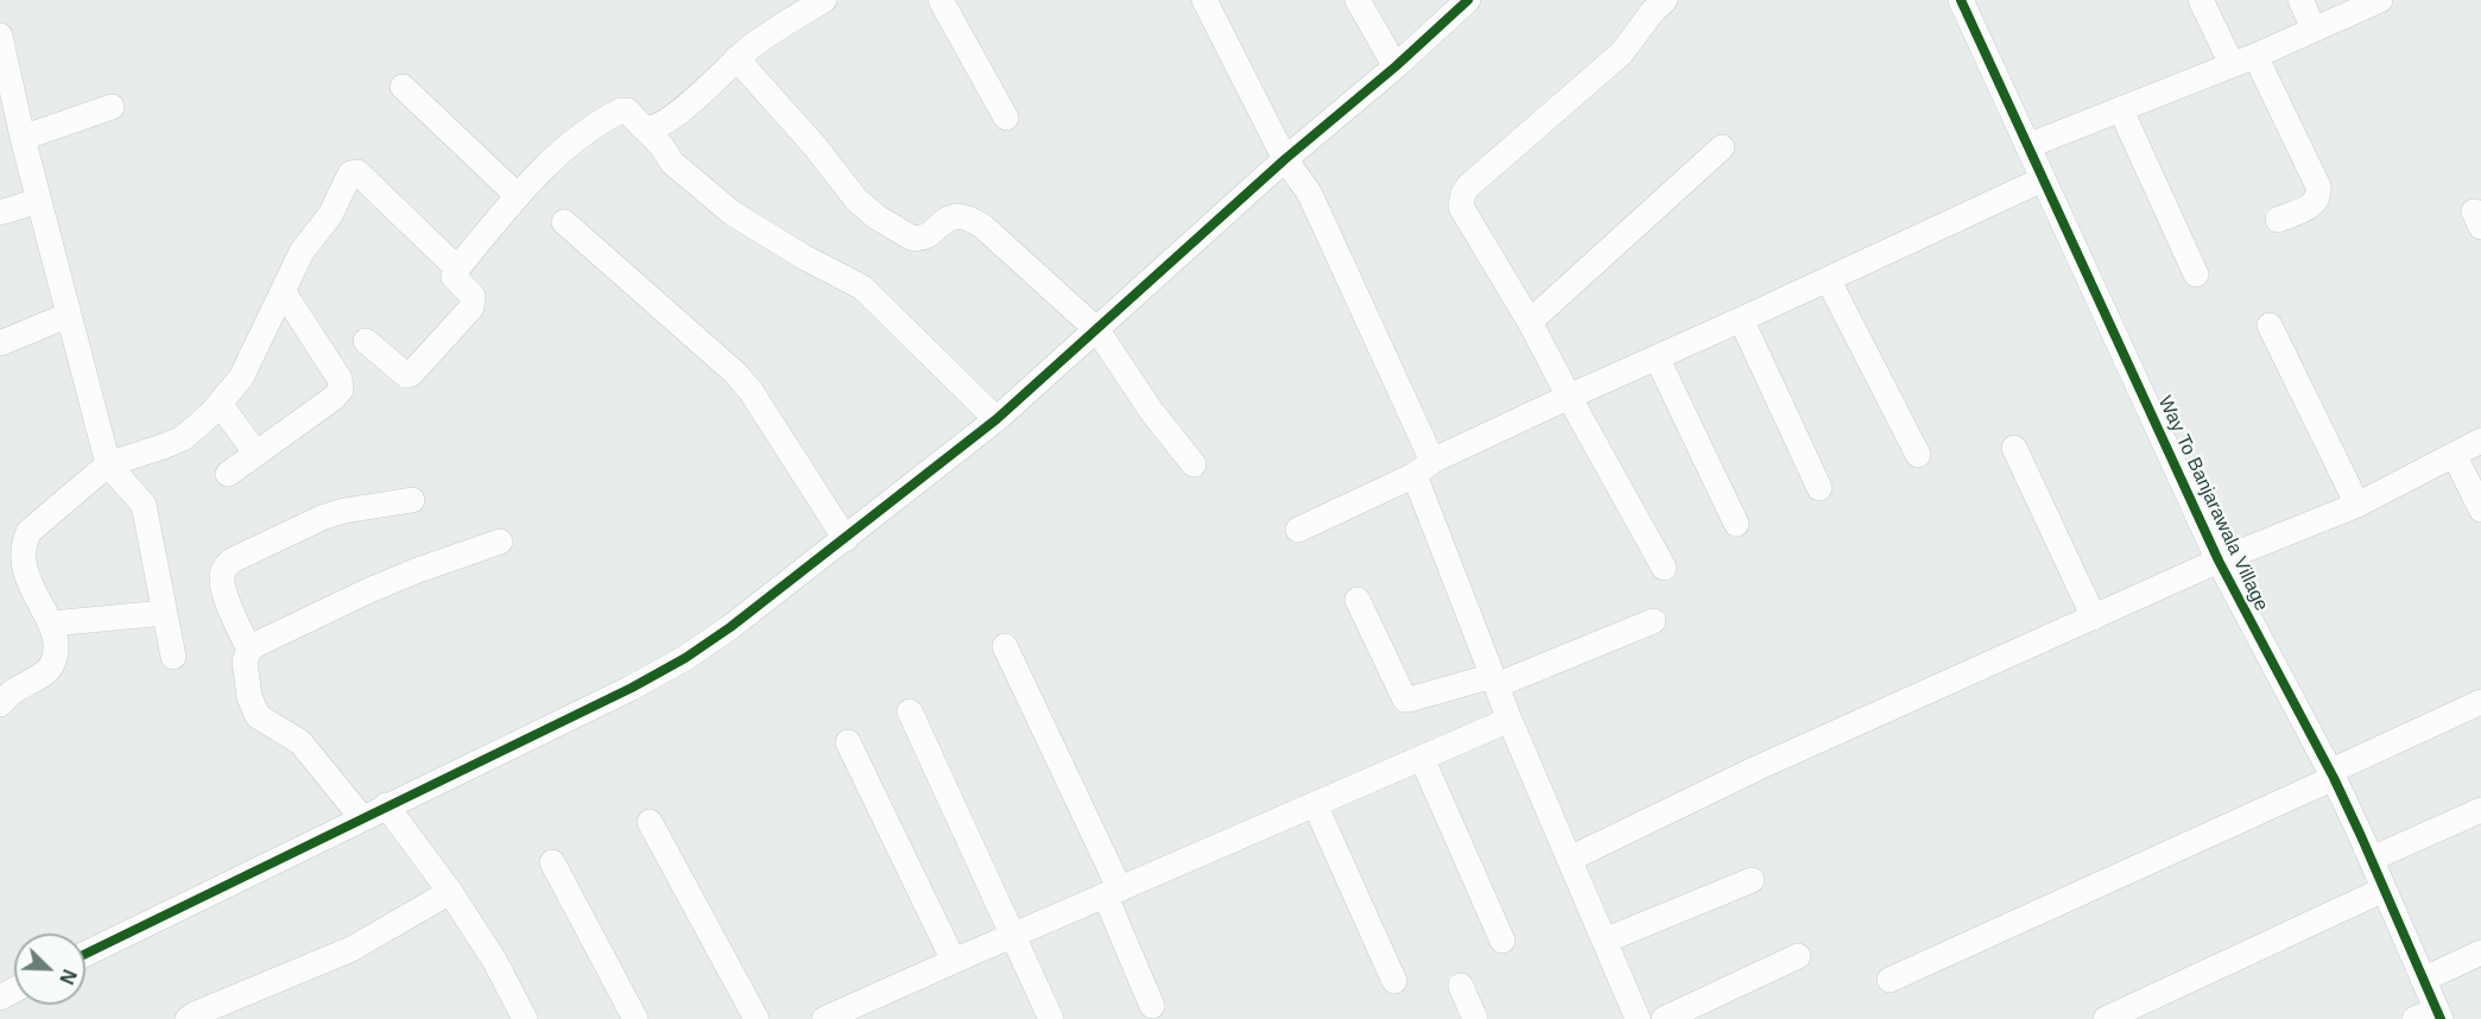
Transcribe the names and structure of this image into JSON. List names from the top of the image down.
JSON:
{
  "streets": {
    "street": ["Way To Banjarawala Village"]
  },
  "north": "bottom right"
}
